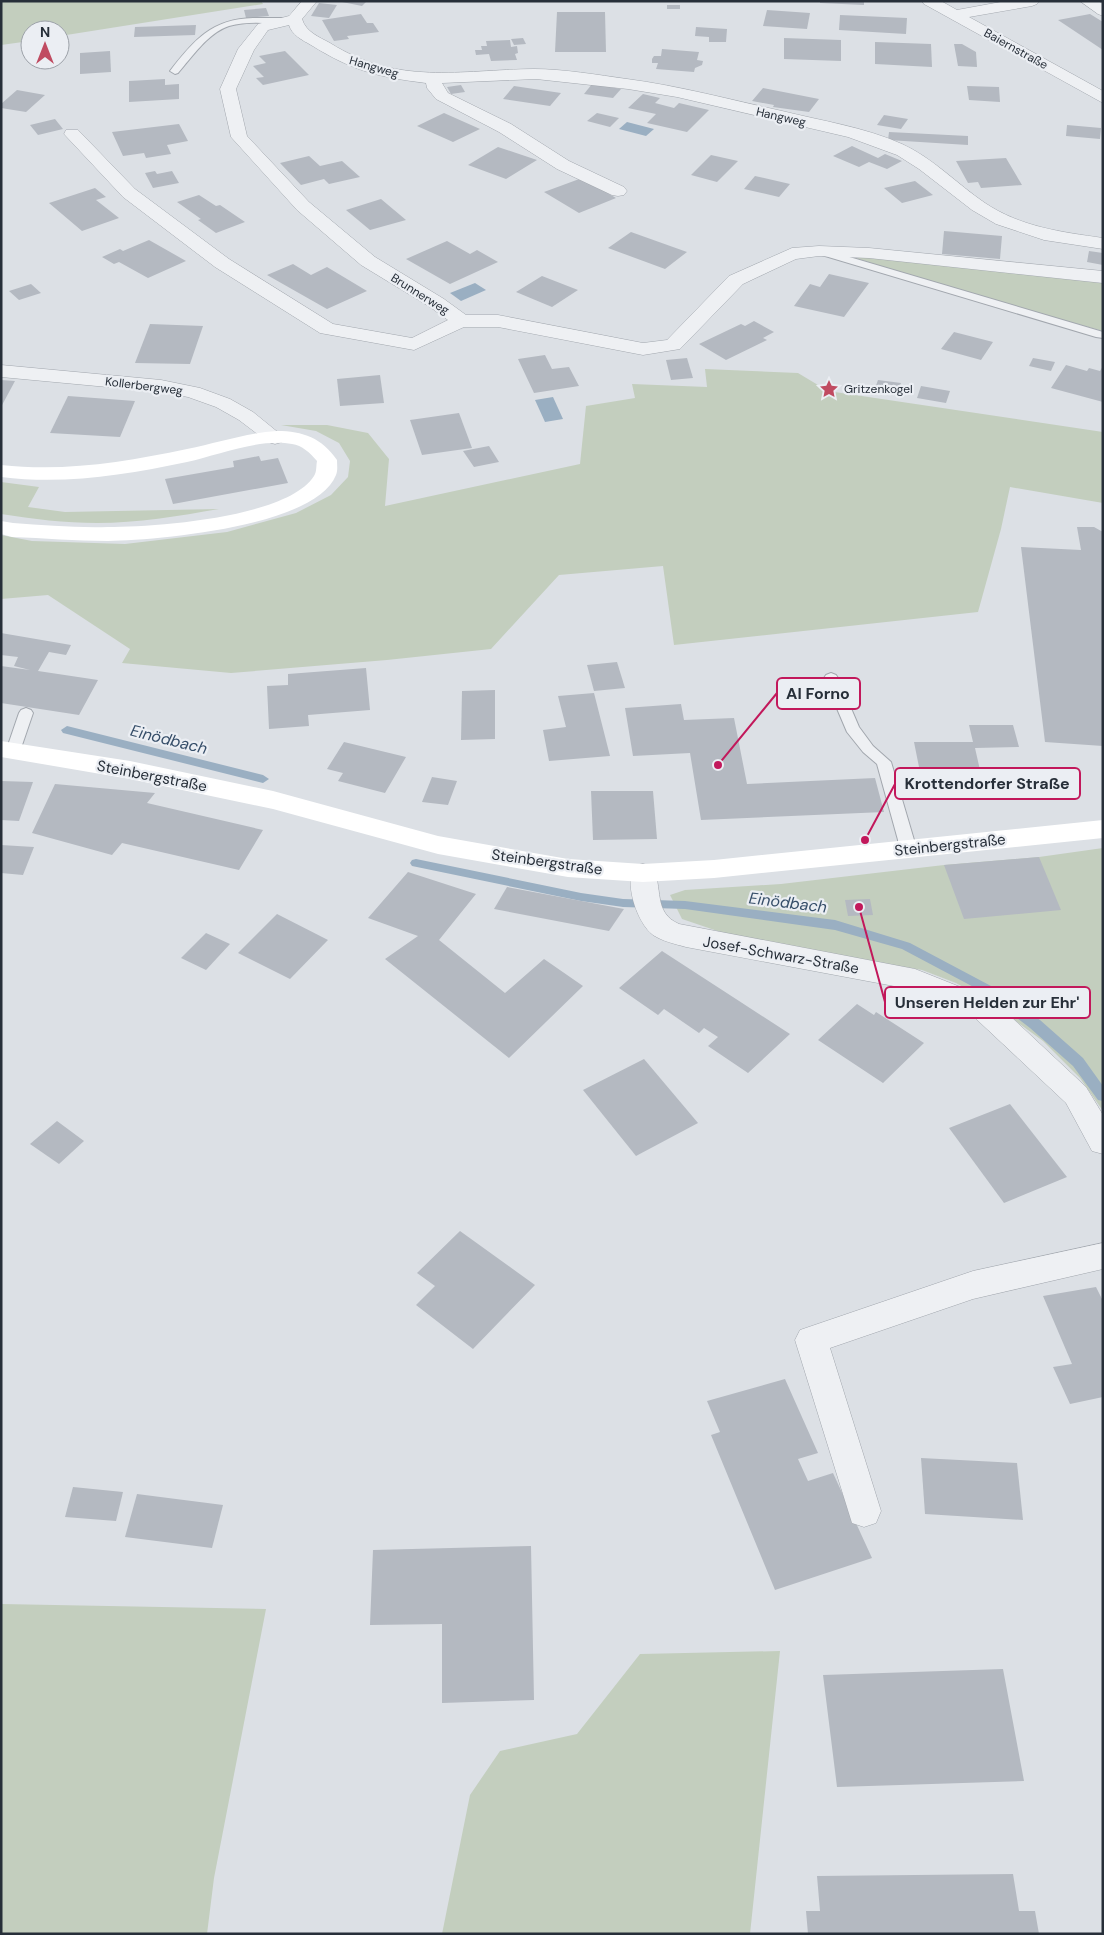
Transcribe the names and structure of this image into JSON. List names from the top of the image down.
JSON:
{
  "streets": {
    "main road": ["Steinbergstraße"],
    "street": [
      "Baiernstraße",
      "Hangweg",
      "Brunnerweg",
      "Kollerbergweg",
      "Josef-Schwarz-Straße"
    ]
  },
  "crossings": [
    ["Hangweg", "Brunnerweg"],
    ["Steinbergstraße", "Josef-Schwarz-Straße"]
  ],
  "water": ["Einödbach"],
  "places": {
    "place": ["Gritzenkogel"],
    "other": ["Al Forno", "Krottendorfer Straße", "Unseren Helden zur Ehr'"]
  },
  "north": "top"
}
